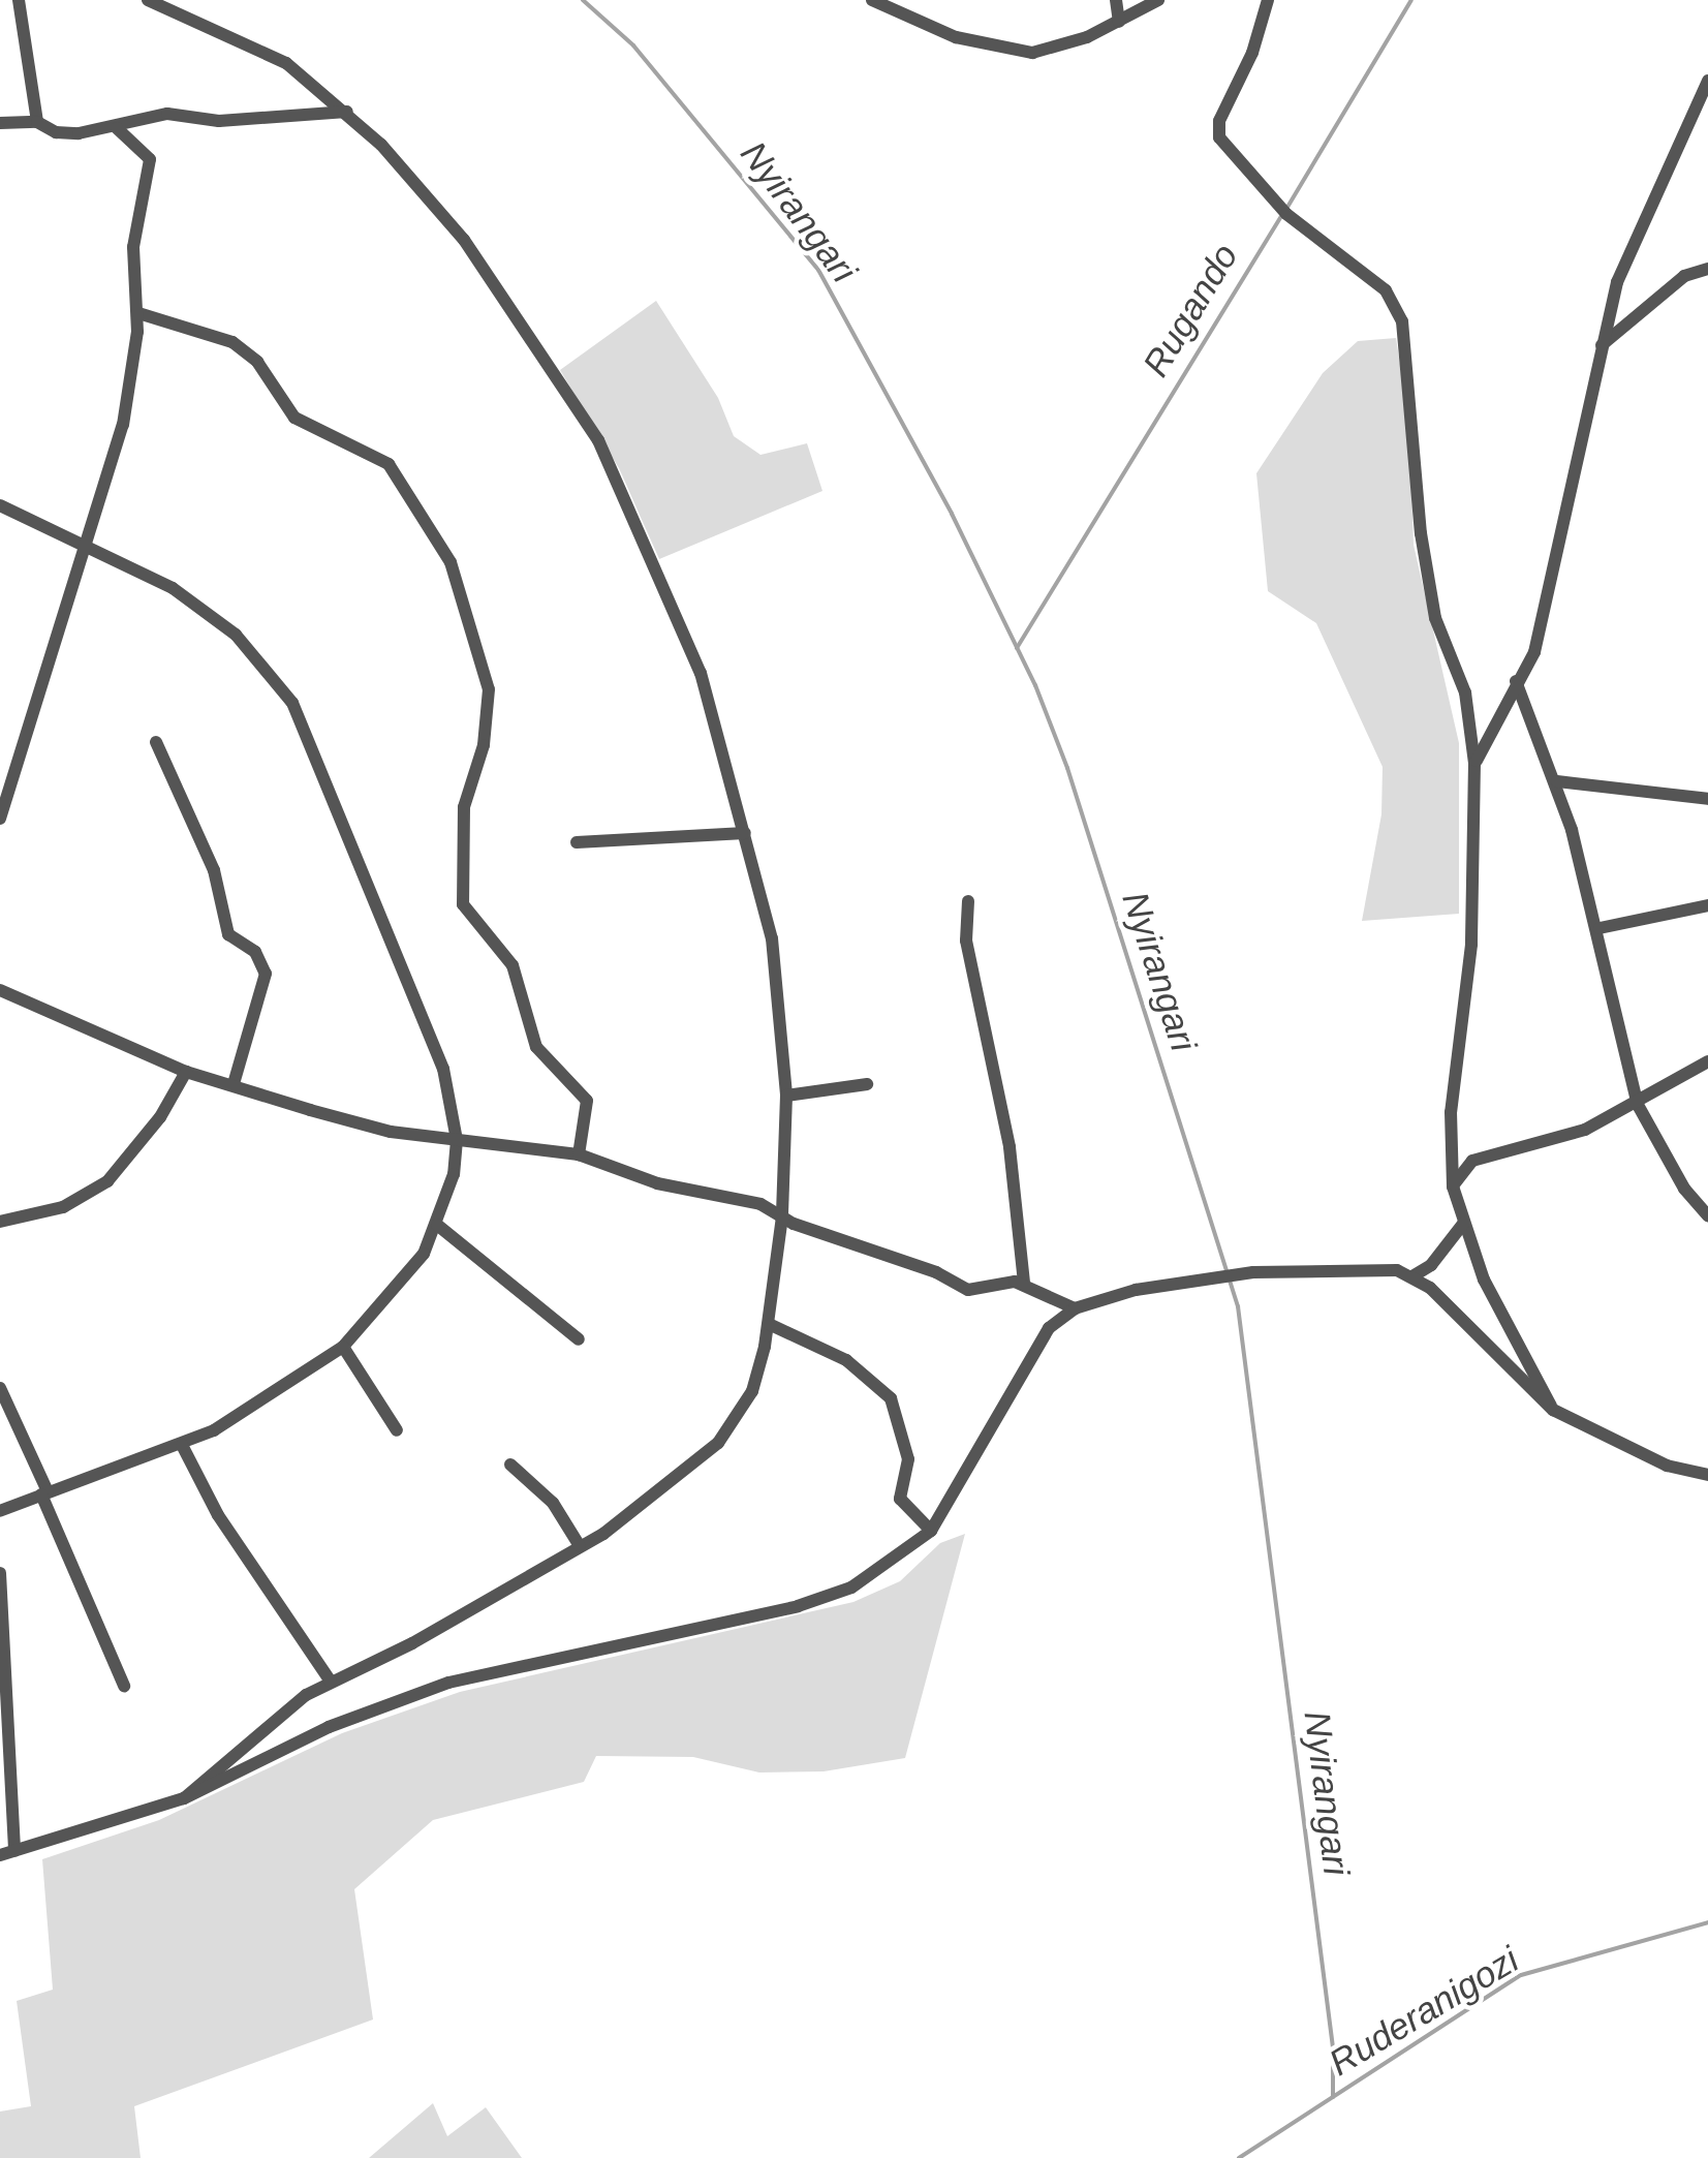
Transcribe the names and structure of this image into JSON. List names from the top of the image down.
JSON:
{
  "water": ["Nyirangari", "Rugando", "Ruderanigozi"]
}
